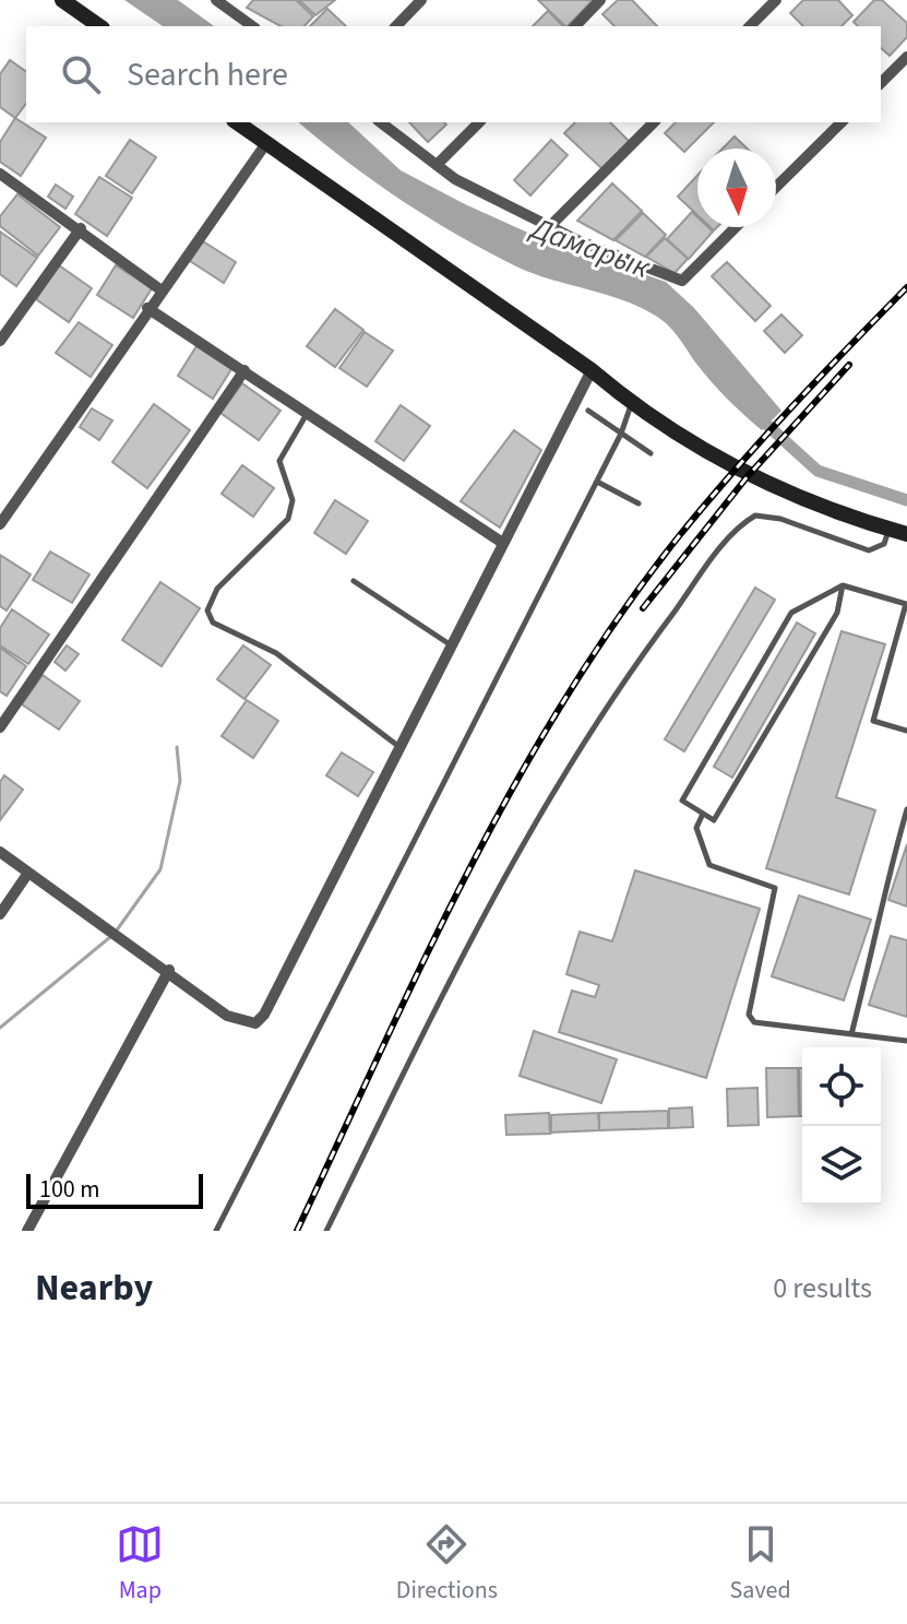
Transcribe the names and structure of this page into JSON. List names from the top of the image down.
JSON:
{
  "water": ["Дамарык"],
  "scale_bar": "100 m",
  "north": "bottom",
  "page": {
    "search": "Search here",
    "scale": "100 m",
    "heading": ["Nearby", "0 results"],
    "nav": ["Map", "Directions", "Saved"]
  }
}
